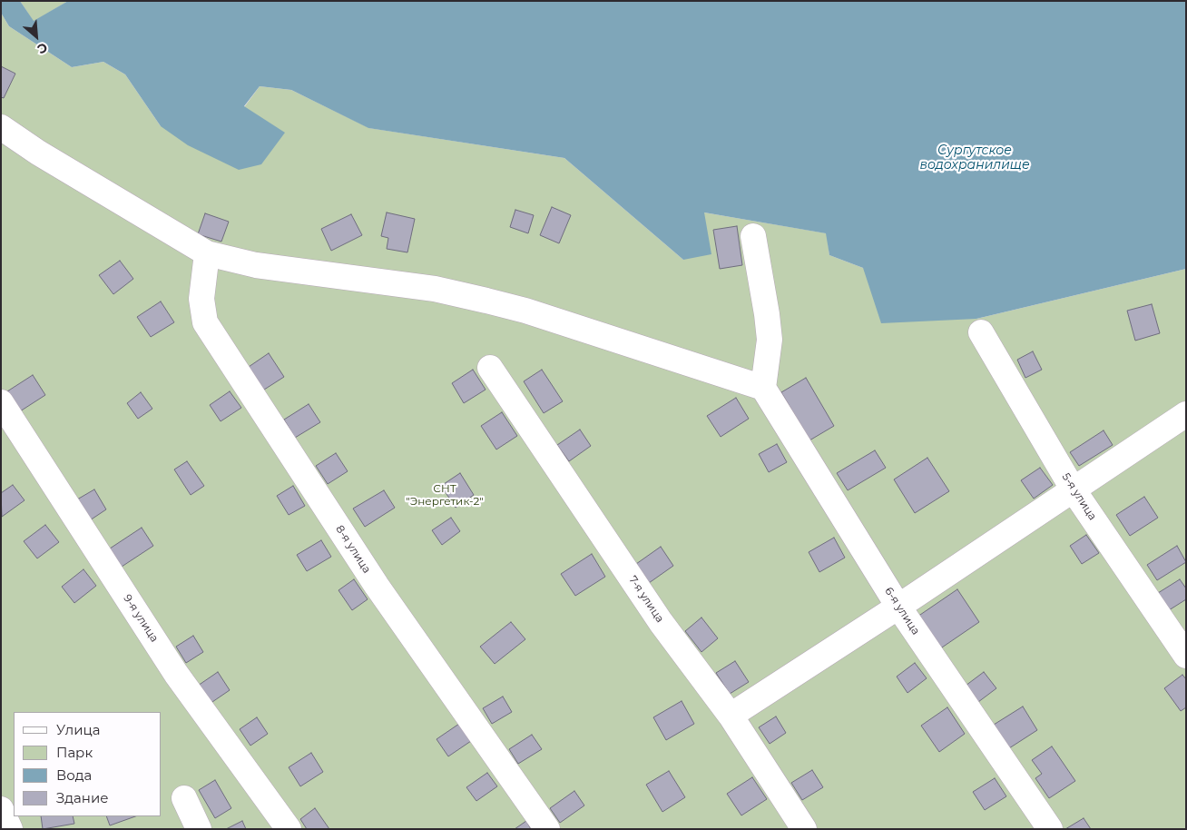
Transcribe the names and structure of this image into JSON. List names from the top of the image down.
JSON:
{
  "streets": {
    "street": [
      "5-я улица",
      "8-я улица",
      "7-я улица",
      "6-я улица",
      "9-я улица"
    ]
  },
  "water": ["Сургутское водохранилище"],
  "parks": ["СHТ \"Энергетик-2\""],
  "legend": [
    "Улица",
    "Парк",
    "Вода",
    "Здание"
  ],
  "north": "bottom right"
}
